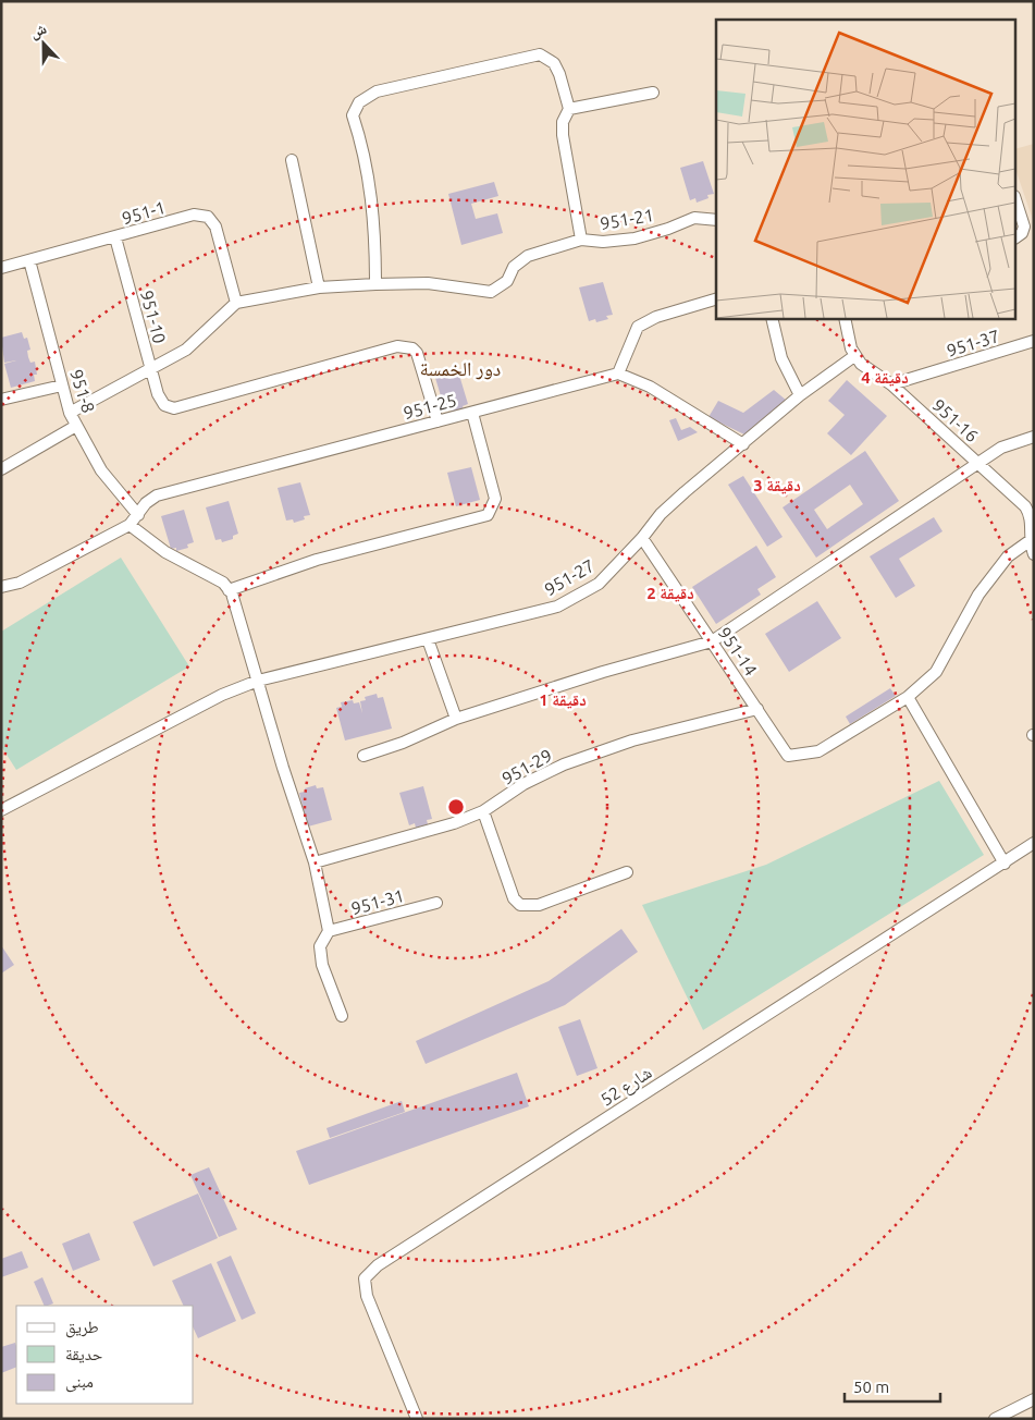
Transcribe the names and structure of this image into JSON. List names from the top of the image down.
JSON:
{
  "streets": {
    "street": [
      "951-1",
      "951-21",
      "951-10",
      "951-37",
      "951-8",
      "951-25",
      "951-16",
      "951-27",
      "951-14",
      "951-29",
      "951-31",
      "شارع 52"
    ]
  },
  "crossings": [
    ["951-1", "951-10"],
    ["951-1", "951-8"],
    ["951-10", "951-25"],
    ["951-37", "951-16"],
    ["951-8", "951-25"],
    ["951-16", "951-27"],
    ["951-27", "951-14"],
    ["951-14", "951-29"]
  ],
  "districts": ["دور الخمسة"],
  "legend": ["طريق", "حديقة", "مبنى"],
  "scale_bar": "50 m",
  "north": "top",
  "rings": [
    "4 دقيقة",
    "3 دقيقة",
    "2 دقيقة",
    "1 دقيقة"
  ]
}
